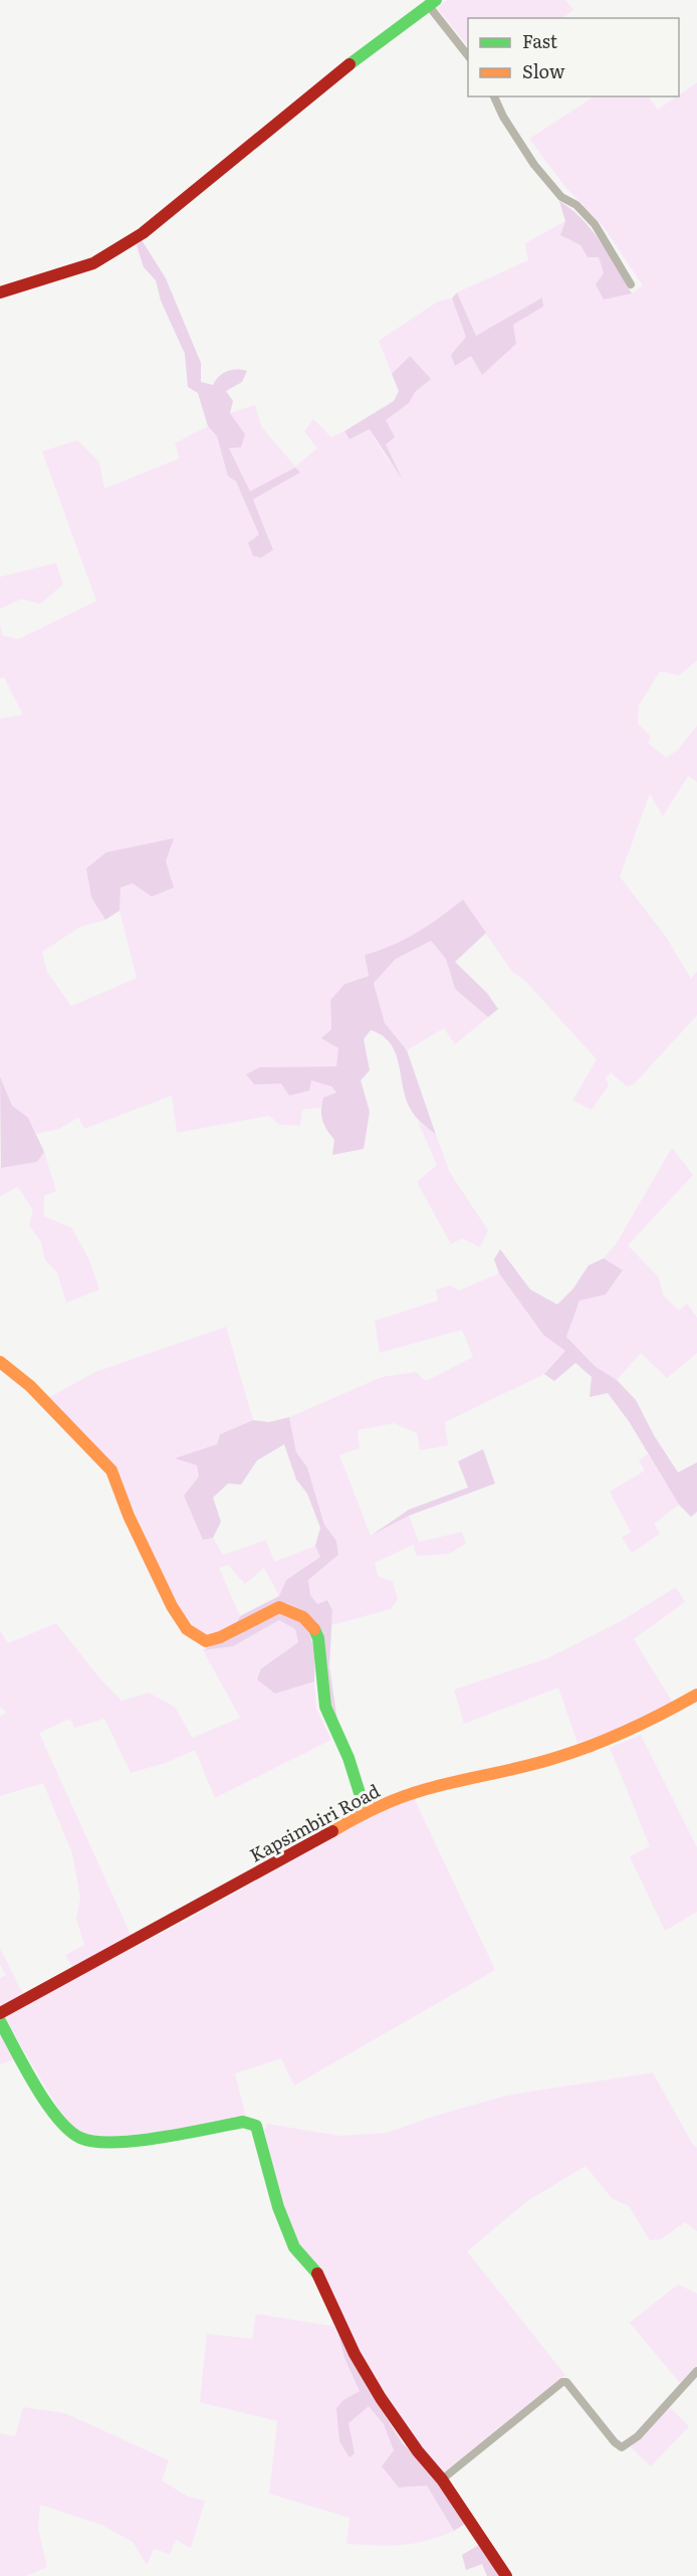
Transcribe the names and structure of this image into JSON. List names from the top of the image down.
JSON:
{
  "streets": {
    "street": ["Kapsimbiri Road"]
  },
  "legend": ["Fast", "Slow"]
}
